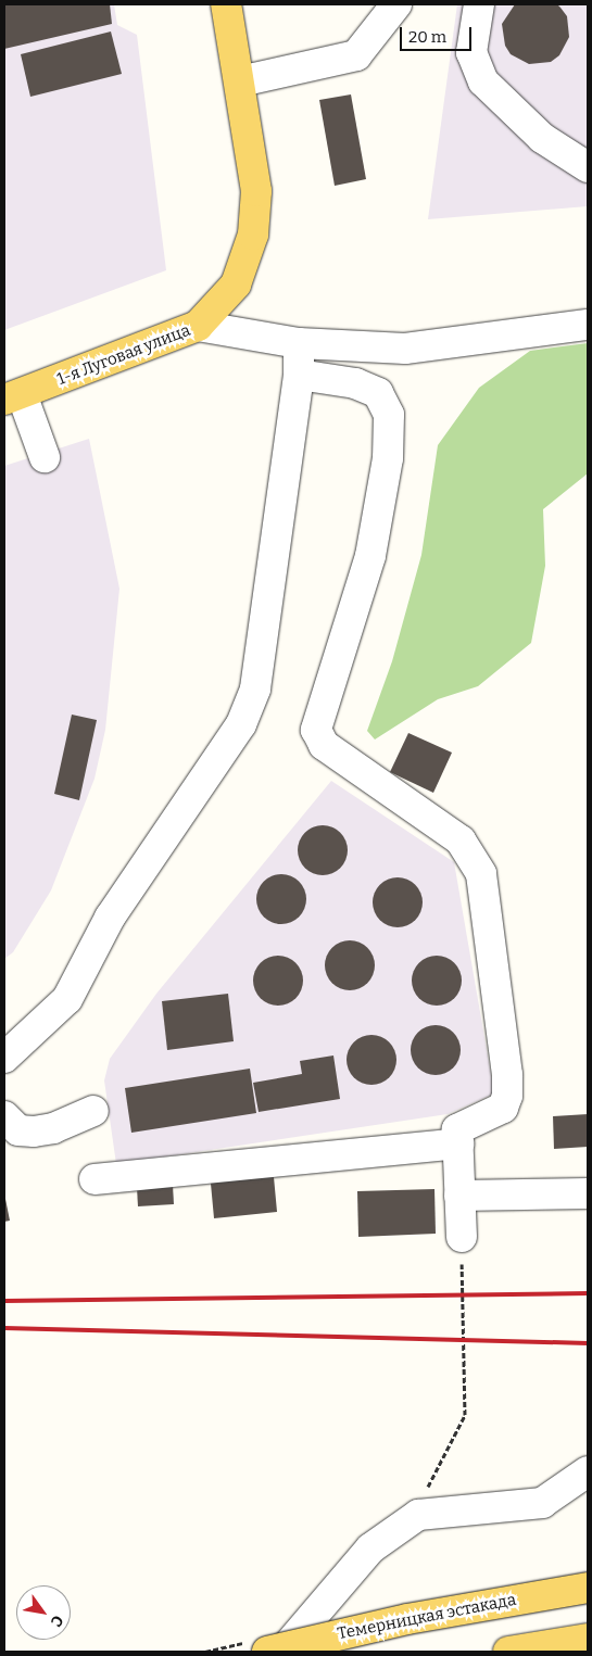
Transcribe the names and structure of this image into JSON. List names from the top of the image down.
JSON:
{
  "streets": {
    "main road": ["1-я Луговая улица", "Темерницкая эстакада"]
  },
  "scale_bar": "20 m",
  "north": "bottom right"
}
